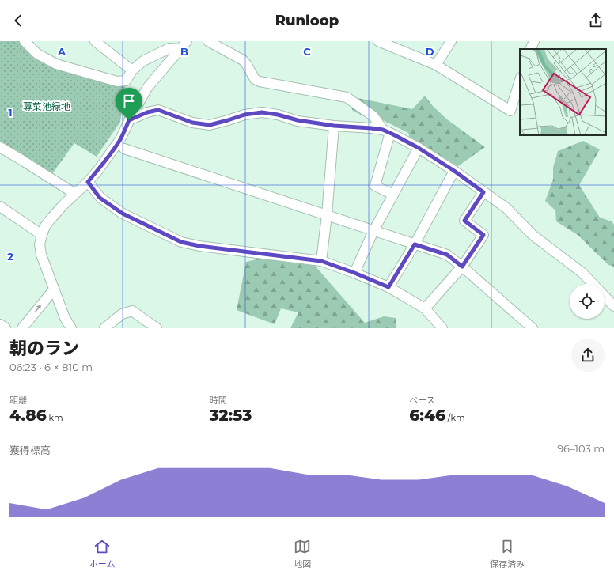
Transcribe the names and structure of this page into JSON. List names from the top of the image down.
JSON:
{
  "parks": ["蓴菜池緑地"],
  "page": {
    "header": "Runloop",
    "heading": ["朝のラン", "06:23 · 6 × 810 m"],
    "stats": [
      ["距離", "4.86 km"],
      ["時間", "32:53"],
      ["ペース", "6:46 /km"]
    ],
    "chart": ["獲得標高", "96–103 m"],
    "tabs": ["ホーム", "地図", "保存済み"]
  },
  "grid": {
    "columns": [
      "A",
      "B",
      "C",
      "D"
    ],
    "rows": ["1", "2"]
  }
}
